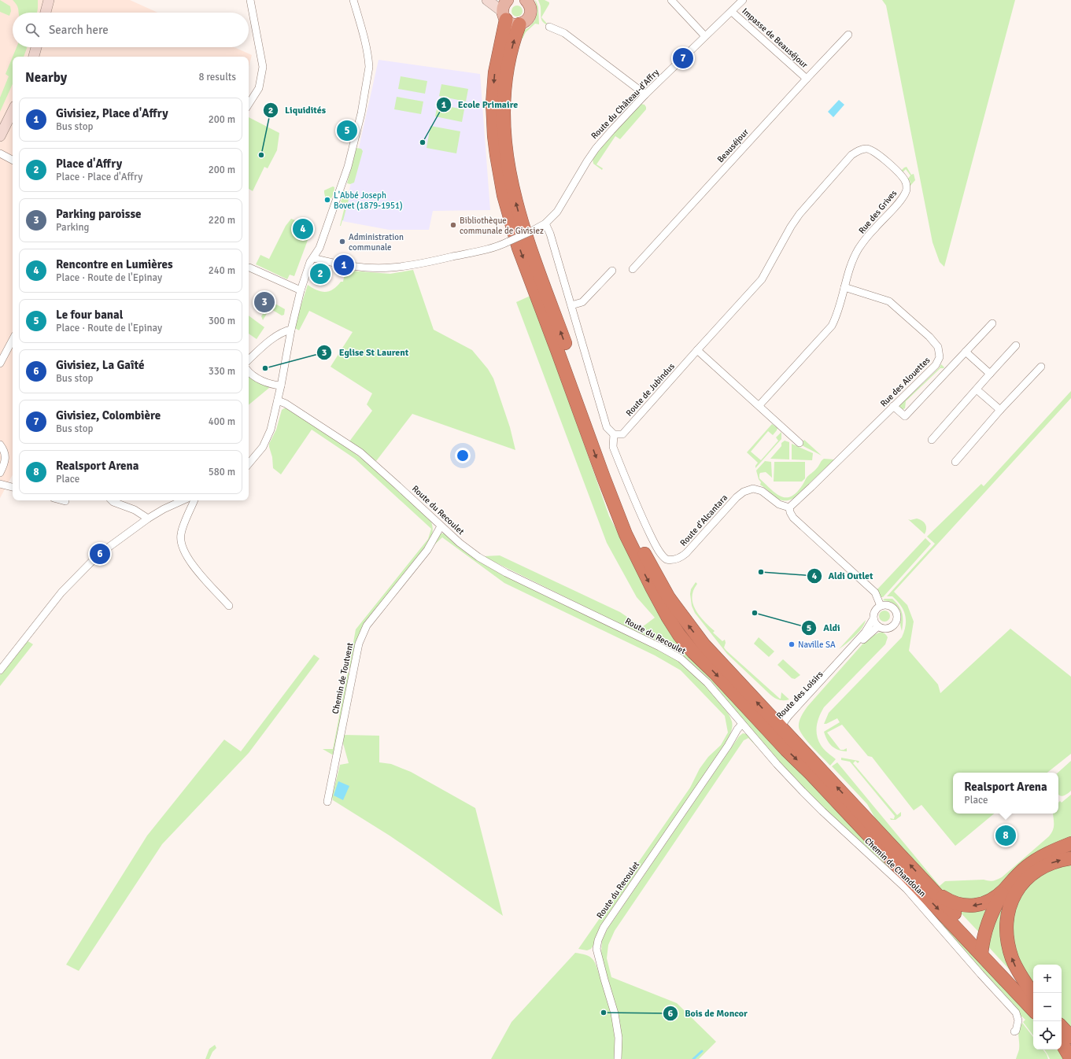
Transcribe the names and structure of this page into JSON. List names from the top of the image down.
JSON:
{
  "streets": {
    "street": [
      "Impasse de Beauséjour",
      "Route du Château-d'Affry",
      "Beauséjour",
      "Rue des Grives",
      "Rue des Alouettes",
      "Route de Jubindus",
      "Route du Recoulet",
      "Route d'Alcantara",
      "Chemin de Toutvent",
      "Route des Loisirs",
      "Chemin de Chandolan"
    ]
  },
  "crossings": [
    ["Impasse de Beauséjour", "Route du Château-d'Affry"],
    ["Impasse de Beauséjour", "Beauséjour"],
    ["Rue des Grives", "Rue des Alouettes"],
    ["Rue des Grives", "Route de Jubindus"],
    ["Rue des Alouettes", "Route d'Alcantara"],
    ["Route de Jubindus", "Route d'Alcantara"],
    ["Route du Recoulet", "Chemin de Toutvent"],
    ["Route du Recoulet", "Chemin de Chandolan"]
  ],
  "places": [
    "Ecole Primaire",
    "Liquidités",
    "L'Abbé Joseph Bovet (1879-1951)",
    "Bibliothèque communale de Givisiez",
    "Administration communale",
    "Eglise St Laurent",
    "Aldi Outlet",
    "Aldi",
    "Naville SA",
    "Bois de Moncor"
  ],
  "page": {
    "search": "Search here",
    "pins": [
      "7",
      "5",
      "4",
      "1",
      "2",
      "3",
      "6",
      "8"
    ],
    "heading": ["Nearby", "8 results"],
    "list": [
      {
        "mark": "1",
        "name": "Givisiez, Place d'Affry",
        "note": "Bus stop",
        "value": "200 m"
      },
      {
        "mark": "2",
        "name": "Place d'Affry",
        "note": "Place · Place d'Affry",
        "value": "200 m"
      },
      {
        "mark": "3",
        "name": "Parking paroisse",
        "note": "Parking",
        "value": "220 m"
      },
      {
        "mark": "4",
        "name": "Rencontre en Lumières",
        "note": "Place · Route de l'Epinay",
        "value": "240 m"
      },
      {
        "mark": "5",
        "name": "Le four banal",
        "note": "Place · Route de l'Epinay",
        "value": "300 m"
      },
      {
        "mark": "6",
        "name": "Givisiez, La Gaîté",
        "note": "Bus stop",
        "value": "330 m"
      },
      {
        "mark": "7",
        "name": "Givisiez, Colombière",
        "note": "Bus stop",
        "value": "400 m"
      },
      {
        "mark": "8",
        "name": "Realsport Arena",
        "note": "Place",
        "value": "580 m"
      }
    ],
    "popup": ["Realsport Arena", "Place"],
    "map_buttons": ["+", "−"]
  }
}
